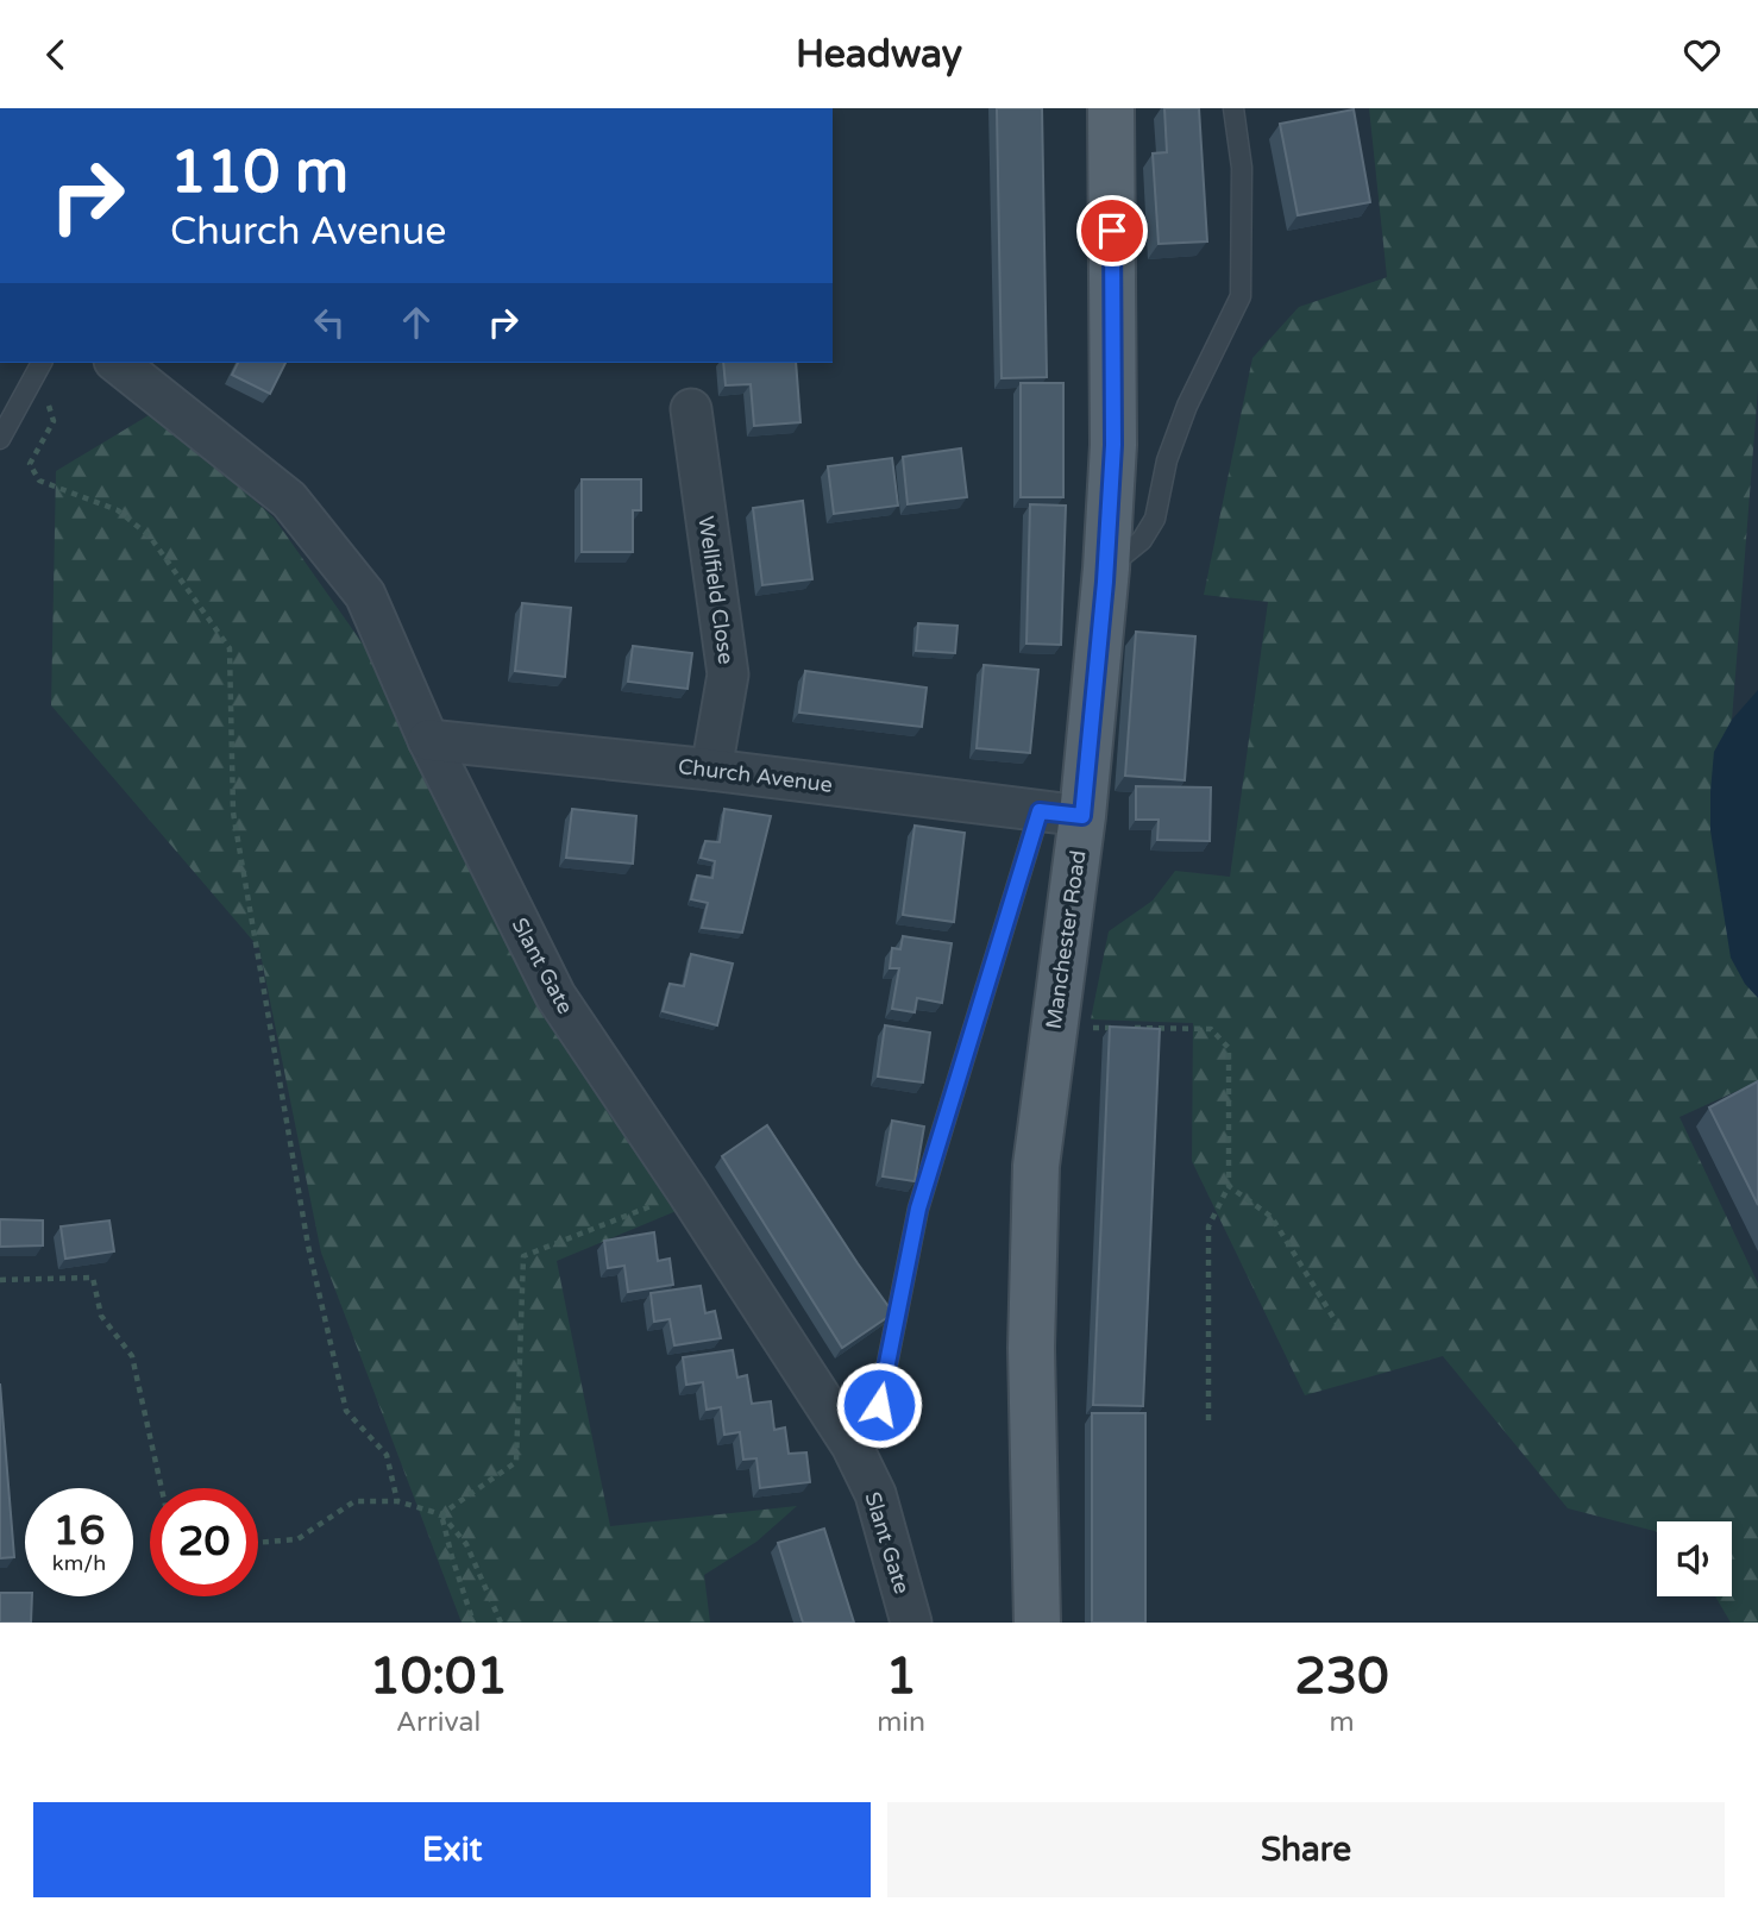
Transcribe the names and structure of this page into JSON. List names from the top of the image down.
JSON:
{
  "streets": {
    "main road": ["Manchester Road"],
    "street": ["Wellfield Close", "Church Avenue", "Slant Gate"]
  },
  "crossings": [
    ["Wellfield Close", "Church Avenue"],
    ["Church Avenue", "Manchester Road"],
    ["Church Avenue", "Slant Gate"]
  ],
  "page": {
    "header": "Headway",
    "turn": ["110 m", "Church Avenue"],
    "speed": "16 km/h",
    "limit": "20",
    "eta": [
      "10:01",
      "Arrival",
      "1",
      "min",
      "230",
      "m"
    ],
    "buttons": ["Exit", "Share"]
  }
}
